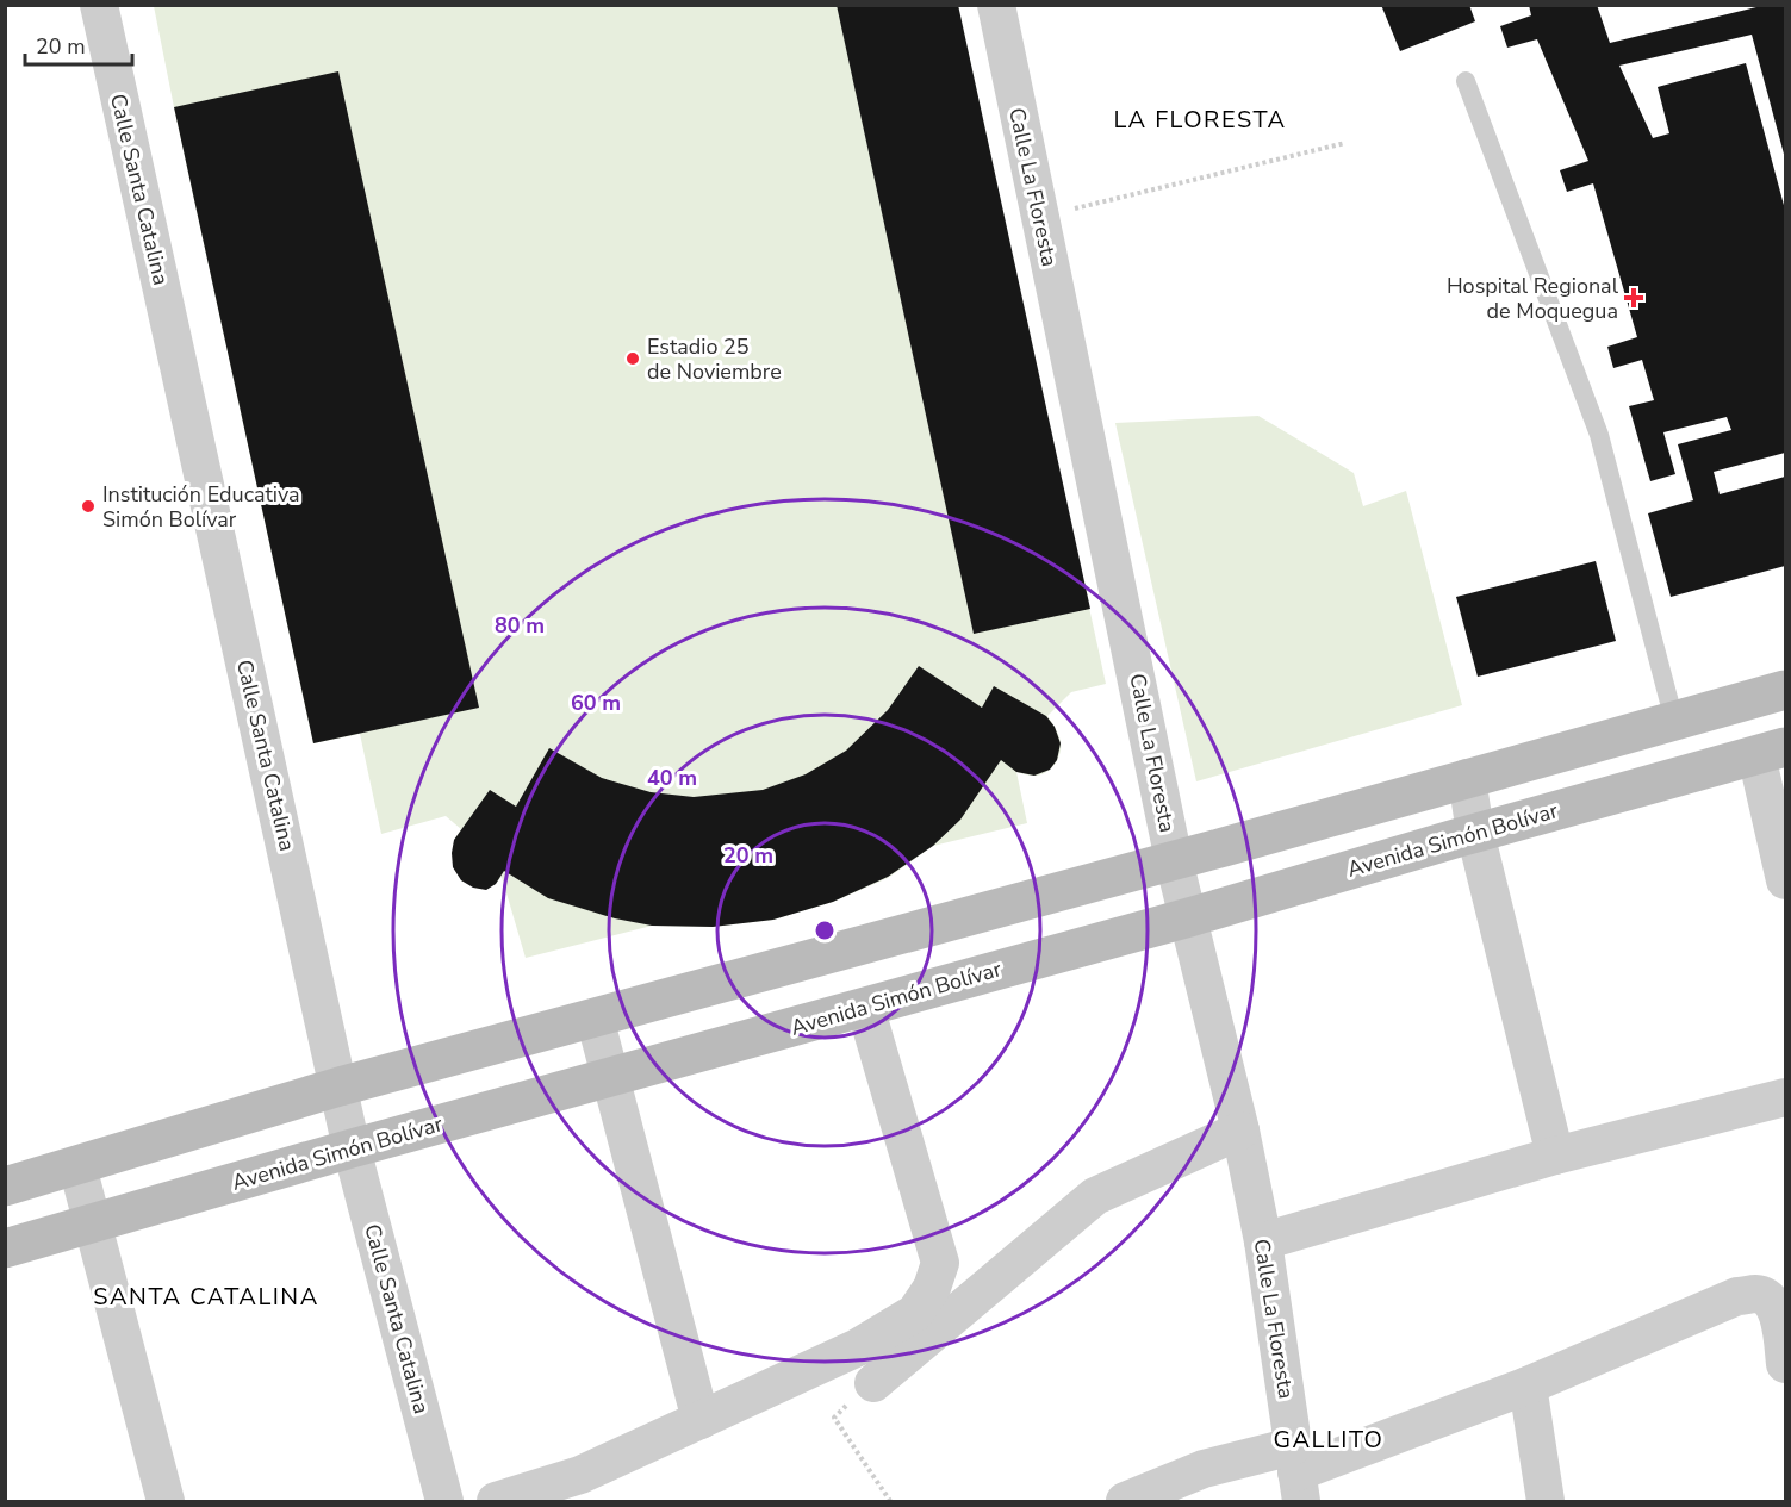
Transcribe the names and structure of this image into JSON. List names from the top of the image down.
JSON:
{
  "streets": {
    "main road": ["Avenida Simón Bolívar"],
    "street": ["Calle La Floresta", "Calle Santa Catalina"]
  },
  "crossings": [
    ["Calle La Floresta", "Avenida Simón Bolívar"],
    ["Calle Santa Catalina", "Avenida Simón Bolívar"]
  ],
  "districts": ["LA FLORESTA", "SANTA CATALINA", "GALLITO"],
  "places": {
    "health": ["Hospital Regional de Moquegua"],
    "other": ["Estadio 25 de Noviembre", "Institución Educativa Simón Bolívar"]
  },
  "scale_bar": "20 m",
  "rings": [
    "80 m",
    "60 m",
    "40 m",
    "20 m"
  ]
}
